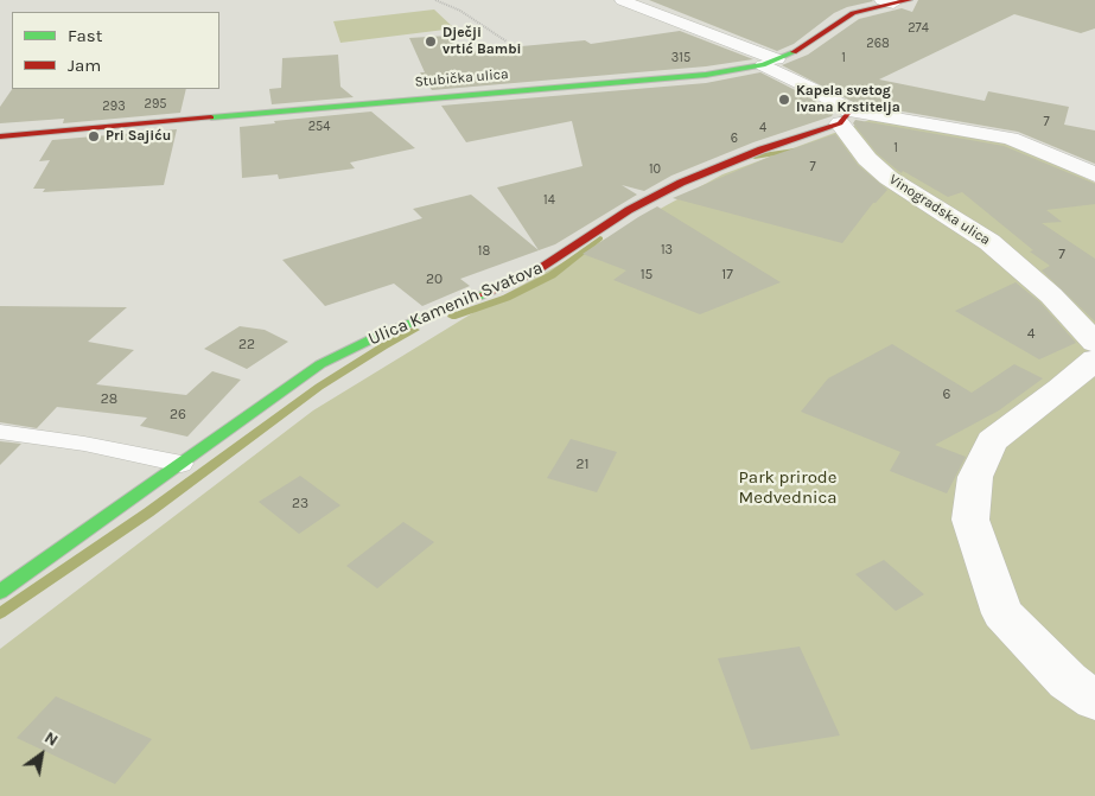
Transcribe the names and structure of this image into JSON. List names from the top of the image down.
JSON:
{
  "streets": {
    "main road": ["Stubička ulica", "Ulica Kamenih Svatova"],
    "street": ["Vinogradska ulica"]
  },
  "crossings": [
    ["Vinogradska ulica", "Ulica Kamenih Svatova"]
  ],
  "parks": ["Park prirode Medvednica"],
  "places": ["Dječji vrtić Bambi", "Kapela svetog Ivana Krstitelja", "Pri Sajiću"],
  "house_numbers": [
    "274",
    "268",
    "315",
    "1",
    "295",
    "293",
    "7",
    "254",
    "4",
    "6",
    "1",
    "7",
    "10",
    "14",
    "13",
    "18",
    "7",
    "15",
    "17",
    "20",
    "4",
    "22",
    "6",
    "28",
    "26",
    "21",
    "23"
  ],
  "legend": ["Fast", "Jam"],
  "north": "top right"
}
